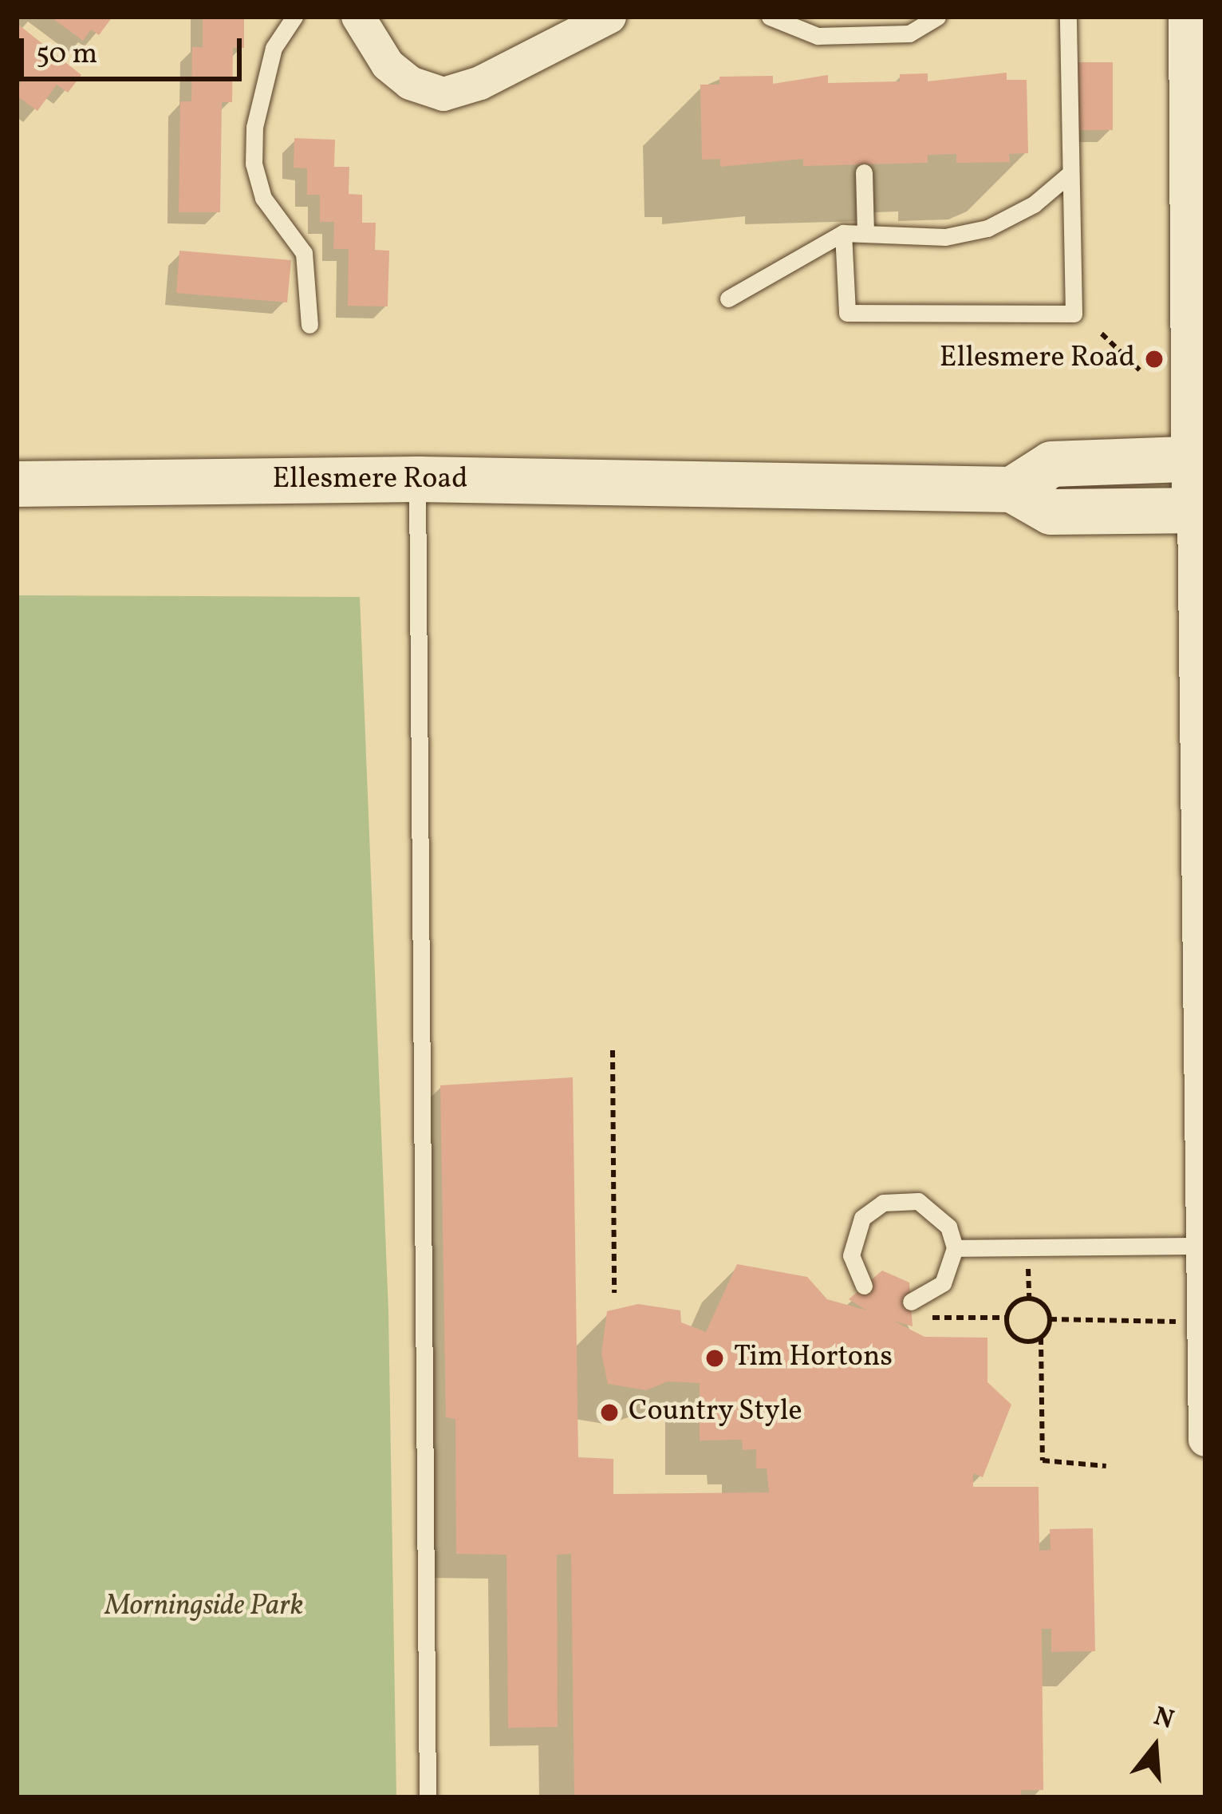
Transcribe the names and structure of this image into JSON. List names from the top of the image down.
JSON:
{
  "streets": {
    "main road": ["Ellesmere Road"]
  },
  "parks": ["Morningside Park"],
  "places": ["Ellesmere Road", "Tim Hortons", "Country Style"],
  "scale_bar": "50 m",
  "north": "top"
}
